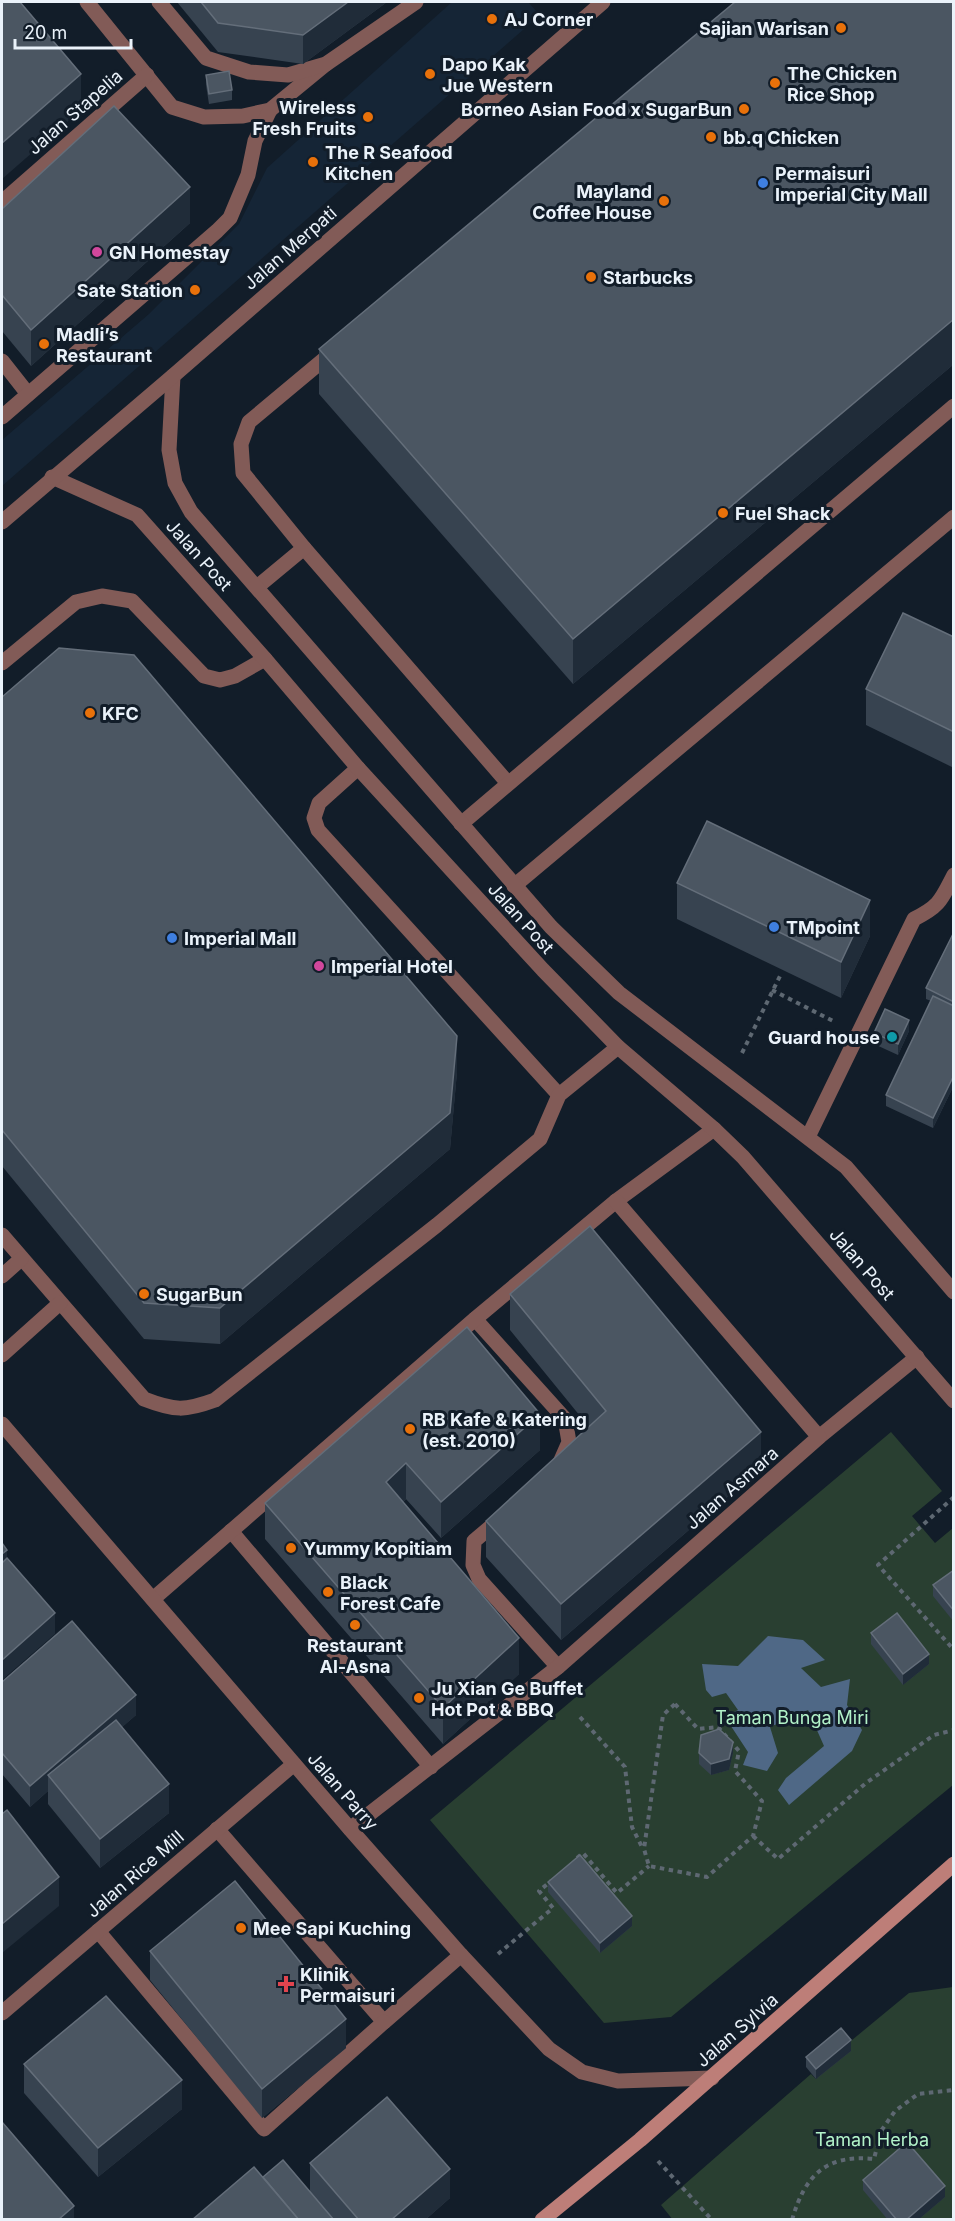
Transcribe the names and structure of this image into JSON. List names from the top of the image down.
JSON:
{
  "streets": {
    "main road": ["Jalan Sylvia"],
    "street": [
      "Jalan Stapelia",
      "Jalan Merpati",
      "Jalan Post",
      "Jalan Asmara",
      "Jalan Parry",
      "Jalan Rice Mill"
    ]
  },
  "crossings": [
    ["Jalan Merpati", "Jalan Post"],
    ["Jalan Post", "Jalan Asmara"],
    ["Jalan Asmara", "Jalan Parry"],
    ["Jalan Parry", "Jalan Rice Mill"],
    ["Jalan Parry", "Jalan Sylvia"]
  ],
  "parks": ["Taman Bunga Miri", "Taman Herba"],
  "places": {
    "other": [
      "AJ Corner",
      "Sajian Warisan",
      "Dapo Kak Jue Western",
      "The Chicken Rice Shop",
      "Borneo Asian Food x SugarBun",
      "Wireless Fresh Fruits",
      "bb.q Chicken",
      "The R Seafood Kitchen",
      "Permaisuri Imperial City Mall",
      "Mayland Coffee House",
      "GN Homestay",
      "Starbucks",
      "Sate Station",
      "Madli’s Restaurant",
      "Fuel Shack",
      "KFC",
      "TMpoint",
      "Imperial Mall",
      "Imperial Hotel",
      "Guard house",
      "SugarBun",
      "RB Kafe & Katering (est. 2010)",
      "Yummy Kopitiam",
      "Black Forest Cafe",
      "Restaurant Al-Asna",
      "Ju Xian Ge Buffet Hot Pot & BBQ",
      "Mee Sapi Kuching"
    ],
    "health": ["Klinik Permaisuri"]
  },
  "scale_bar": "20 m"
}
